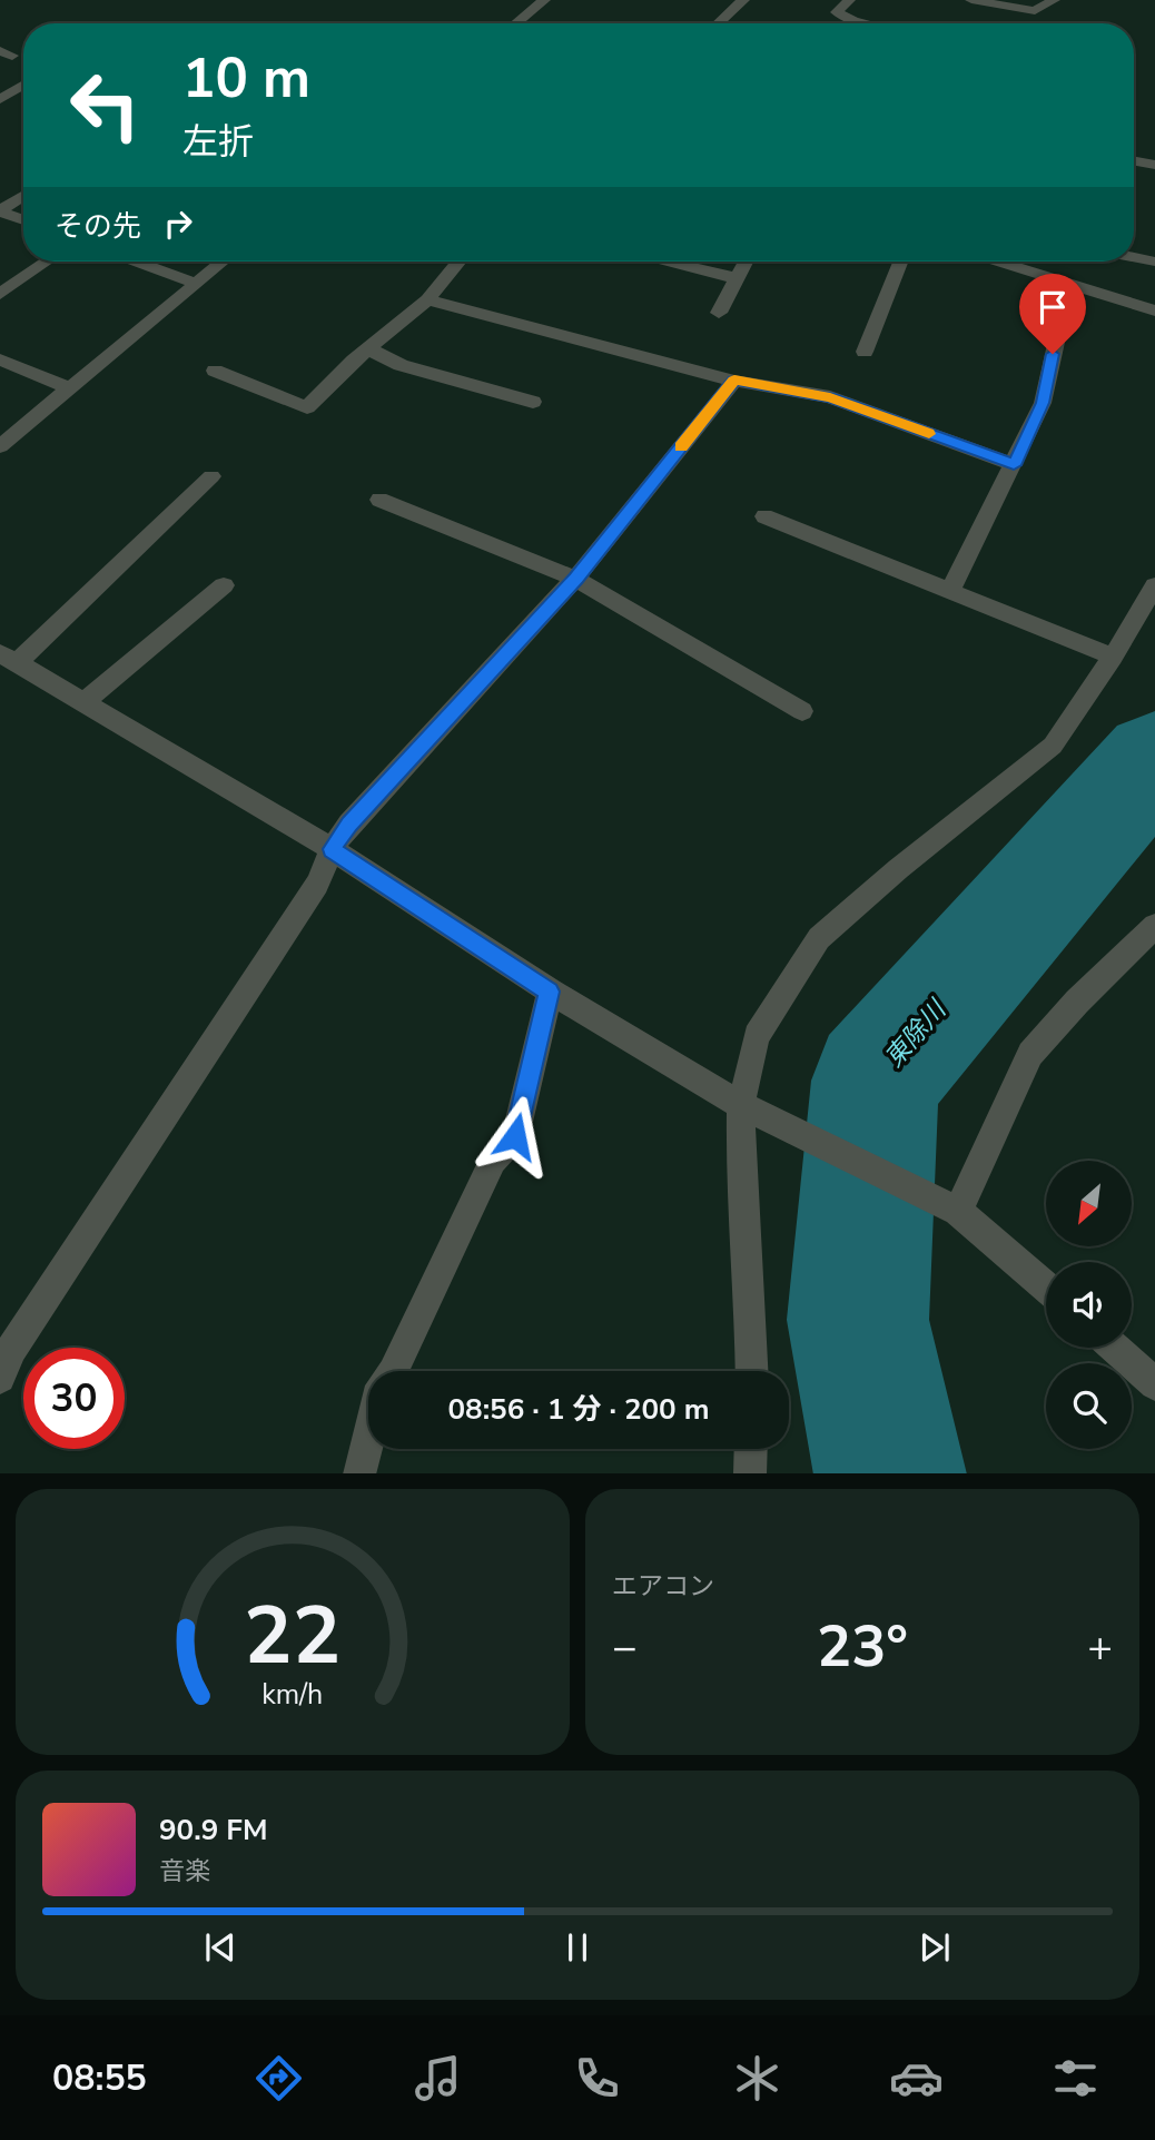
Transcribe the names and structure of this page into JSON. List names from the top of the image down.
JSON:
{
  "water": ["東除川"],
  "north": "bottom left",
  "page": {
    "turn": ["10 m", "左折"],
    "then": "その先",
    "limit": "30",
    "trip": "08:56 · 1 分 · 200 m",
    "tile": "エアコン",
    "heat": ["−", "23°", "+"],
    "song": ["90.9 FM", "音楽"],
    "tabs": "08:55",
    "gauge": ["22", "km/h"]
  }
}
